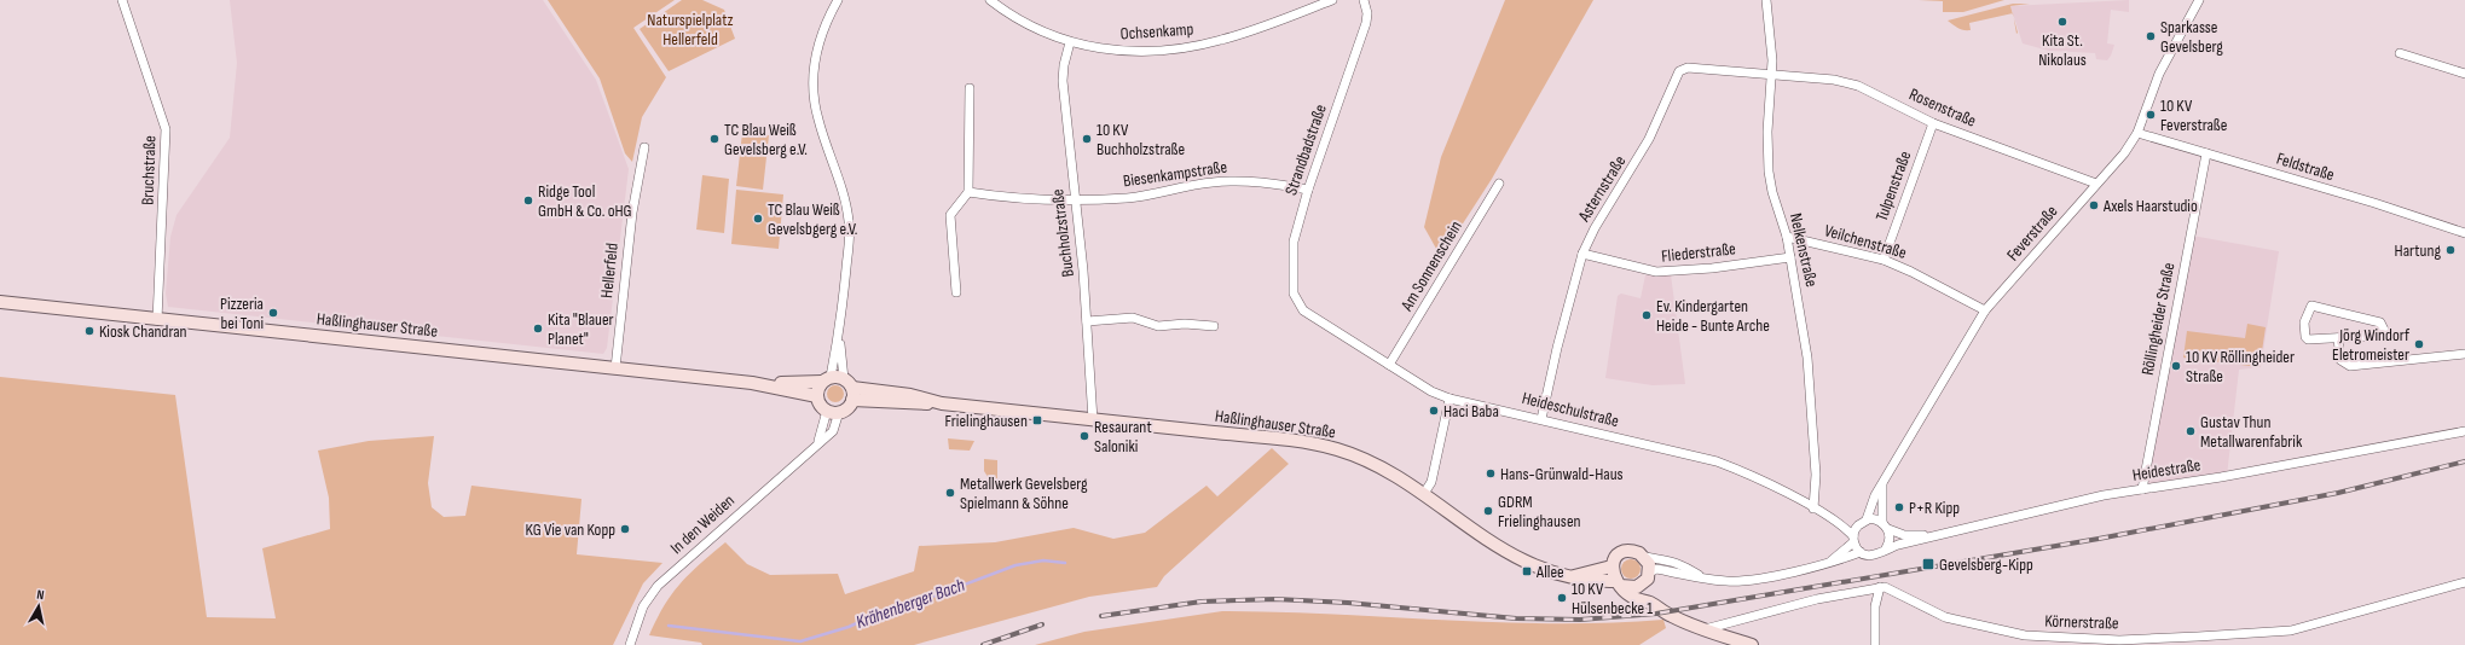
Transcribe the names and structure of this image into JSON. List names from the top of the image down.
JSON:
{
  "streets": {
    "main road": ["Haßlinghauser Straße"],
    "street": [
      "Ochsenkamp",
      "Rosenstraße",
      "Strandbadstraße",
      "Feldstraße",
      "Bruchstraße",
      "Biesenkampstraße",
      "Tulpenstraße",
      "Asternstraße",
      "Buchholzstraße",
      "Feverstraße",
      "Veilchenstraße",
      "Nelkenstraße",
      "Fliederstraße",
      "Am Sonnenschein",
      "Hellerfeld",
      "Röllingheider Straße",
      "Heideschulstraße",
      "Heidestraße",
      "In den Weiden",
      "Körnerstraße"
    ]
  },
  "crossings": [
    ["Ochsenkamp", "Buchholzstraße"],
    ["Rosenstraße", "Tulpenstraße"],
    ["Rosenstraße", "Asternstraße"],
    ["Rosenstraße", "Feverstraße"],
    ["Rosenstraße", "Nelkenstraße"],
    ["Strandbadstraße", "Biesenkampstraße"],
    ["Strandbadstraße", "Heideschulstraße"],
    ["Feldstraße", "Feverstraße"],
    ["Feldstraße", "Röllingheider Straße"],
    ["Bruchstraße", "Haßlinghauser Straße"],
    ["Biesenkampstraße", "Buchholzstraße"],
    ["Tulpenstraße", "Veilchenstraße"],
    ["Asternstraße", "Nelkenstraße"],
    ["Asternstraße", "Fliederstraße"],
    ["Asternstraße", "Heideschulstraße"],
    ["Buchholzstraße", "Haßlinghauser Straße"],
    ["Feverstraße", "Veilchenstraße"],
    ["Feverstraße", "Heideschulstraße"],
    ["Feverstraße", "Heidestraße"],
    ["Veilchenstraße", "Nelkenstraße"],
    ["Nelkenstraße", "Fliederstraße"],
    ["Nelkenstraße", "Heideschulstraße"],
    ["Am Sonnenschein", "Heideschulstraße"],
    ["Hellerfeld", "Haßlinghauser Straße"],
    ["Röllingheider Straße", "Heidestraße"],
    ["Haßlinghauser Straße", "Heidestraße"],
    ["Haßlinghauser Straße", "In den Weiden"],
    ["Heideschulstraße", "Heidestraße"]
  ],
  "water": ["Krähenberger Bach"],
  "parks": ["Naturspielplatz Hellerfeld"],
  "places": {
    "other": [
      "Kita St. Nikolaus",
      "Sparkasse Gevelsberg",
      "10 KV Feverstraße",
      "TC Blau Weiß Gevelsberg e.V.",
      "10 KV Buchholzstraße",
      "Ridge Tool GmbH & Co. oHG",
      "Axels Haarstudio",
      "TC Blau Weiß Gevelsbgerg e.V.",
      "Hartung",
      "Pizzeria bei Toni",
      "Ev. Kindergarten Heide - Bunte Arche",
      "Kita \"Blauer Planet\"",
      "Kiosk Chandran",
      "Jörg Windorf Eletromeister",
      "10 KV Röllingheider Straße",
      "Haci Baba",
      "Gustav Thun Metallwarenfabrik",
      "Resaurant Saloniki",
      "Hans-Grünwald-Haus",
      "Metallwerk Gevelsberg Spielmann & Söhne",
      "P+R Kipp",
      "GDRM Frielinghausen",
      "KG Vie van Kopp",
      "10 KV Hülsenbecke 1"
    ],
    "transit": ["Frielinghausen", "Gevelsberg-Kipp", "Allee"]
  },
  "north": "top"
}
